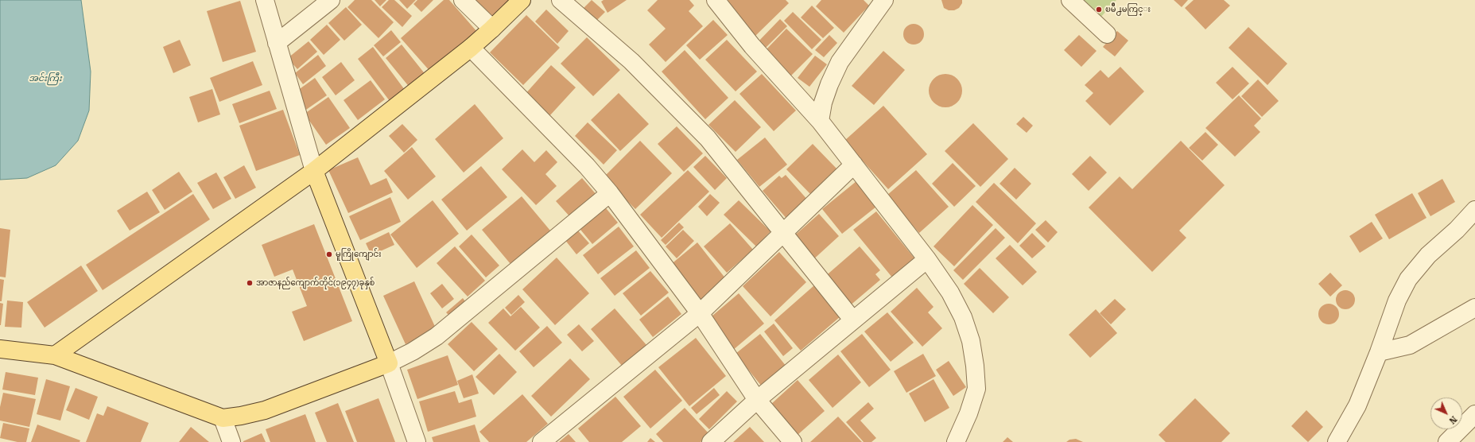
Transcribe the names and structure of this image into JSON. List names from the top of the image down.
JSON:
{
  "water": ["အင်းကြီး"],
  "places": ["ၿမိဳ႕မကြင္း", "မူကြိုကျောင်း", "အာဇာနည်ကျောက်တိုင်(၁၉၄၇)ခုနှစ်"],
  "north": "bottom right"
}
